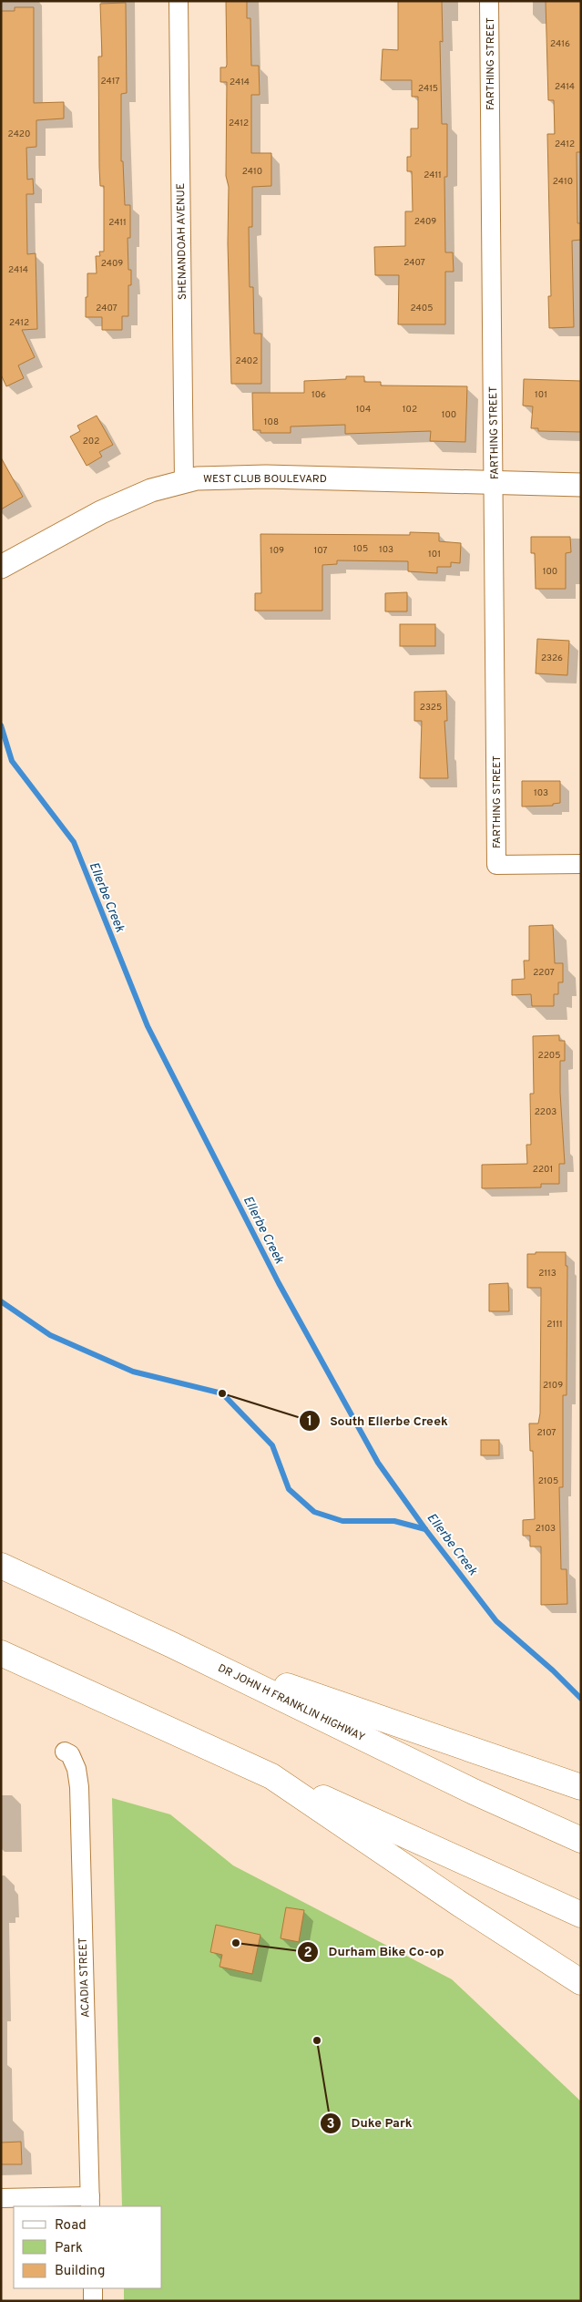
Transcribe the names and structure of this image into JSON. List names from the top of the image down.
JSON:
{
  "streets": {
    "highway": ["DR JOHN H FRANKLIN HIGHWAY"],
    "street": [
      "FARTHING STREET",
      "SHENANDOAH AVENUE",
      "WEST CLUB BOULEVARD",
      "ACADIA STREET"
    ]
  },
  "crossings": [
    ["FARTHING STREET", "WEST CLUB BOULEVARD"],
    ["SHENANDOAH AVENUE", "WEST CLUB BOULEVARD"]
  ],
  "water": ["Ellerbe Creek"],
  "places": ["South Ellerbe Creek", "Durham Bike Co-op", "Duke Park"],
  "house_numbers": [
    "2416",
    "2417",
    "2414",
    "2414",
    "2415",
    "2412",
    "2420",
    "2412",
    "2410",
    "2411",
    "2410",
    "2409",
    "2411",
    "2407",
    "2409",
    "2414",
    "2407",
    "2405",
    "2412",
    "2402",
    "106",
    "101",
    "104",
    "102",
    "100",
    "108",
    "202",
    "105",
    "103",
    "109",
    "107",
    "101",
    "100",
    "2326",
    "2325",
    "103",
    "2207",
    "2205",
    "2203",
    "2201",
    "2113",
    "2111",
    "2109",
    "2107",
    "2105",
    "2103"
  ],
  "legend": ["Road", "Park", "Building"]
}
